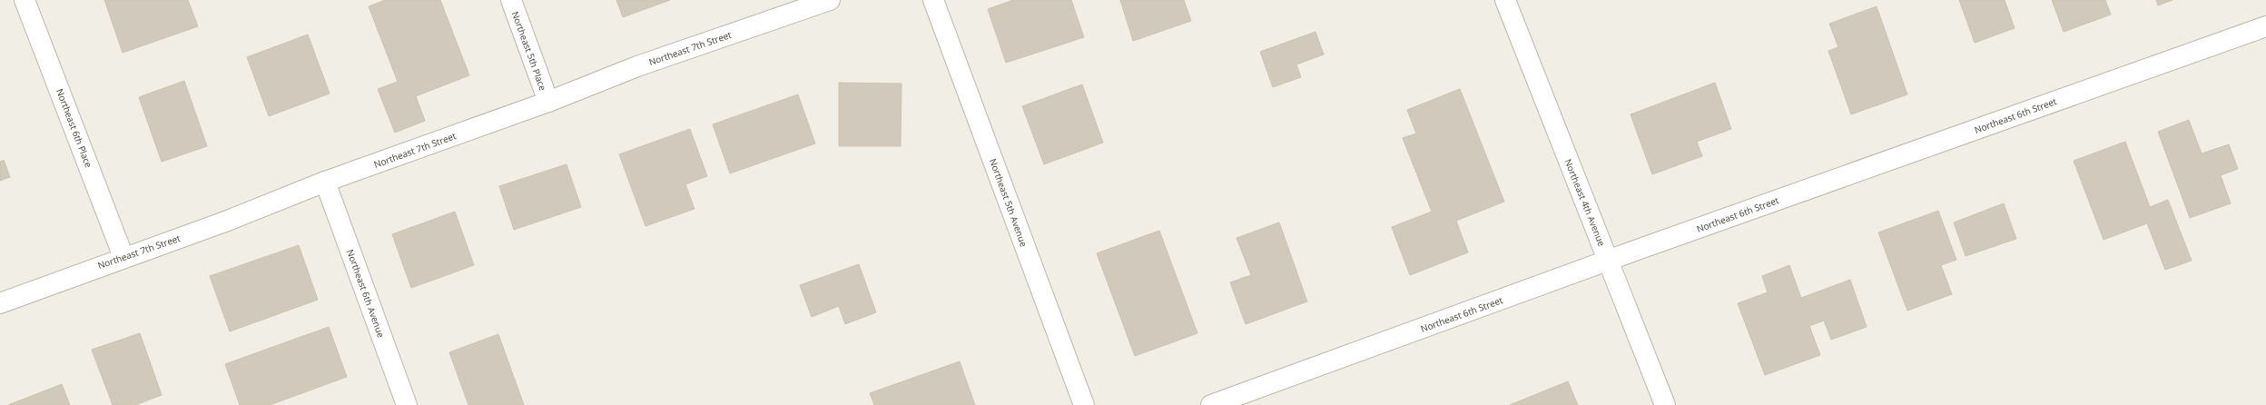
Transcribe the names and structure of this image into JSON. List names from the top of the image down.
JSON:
{
  "streets": {
    "street": [
      "Northeast 7th Street",
      "Northeast 5th Place",
      "Northeast 6th Street",
      "Northeast 6th Place",
      "Northeast 5th Avenue",
      "Northeast 4th Avenue",
      "Northeast 6th Avenue"
    ]
  },
  "crossings": [
    ["Northeast 7th Street", "Northeast 5th Place"],
    ["Northeast 7th Street", "Northeast 6th Place"],
    ["Northeast 7th Street", "Northeast 6th Avenue"],
    ["Northeast 6th Street", "Northeast 4th Avenue"]
  ]
}
